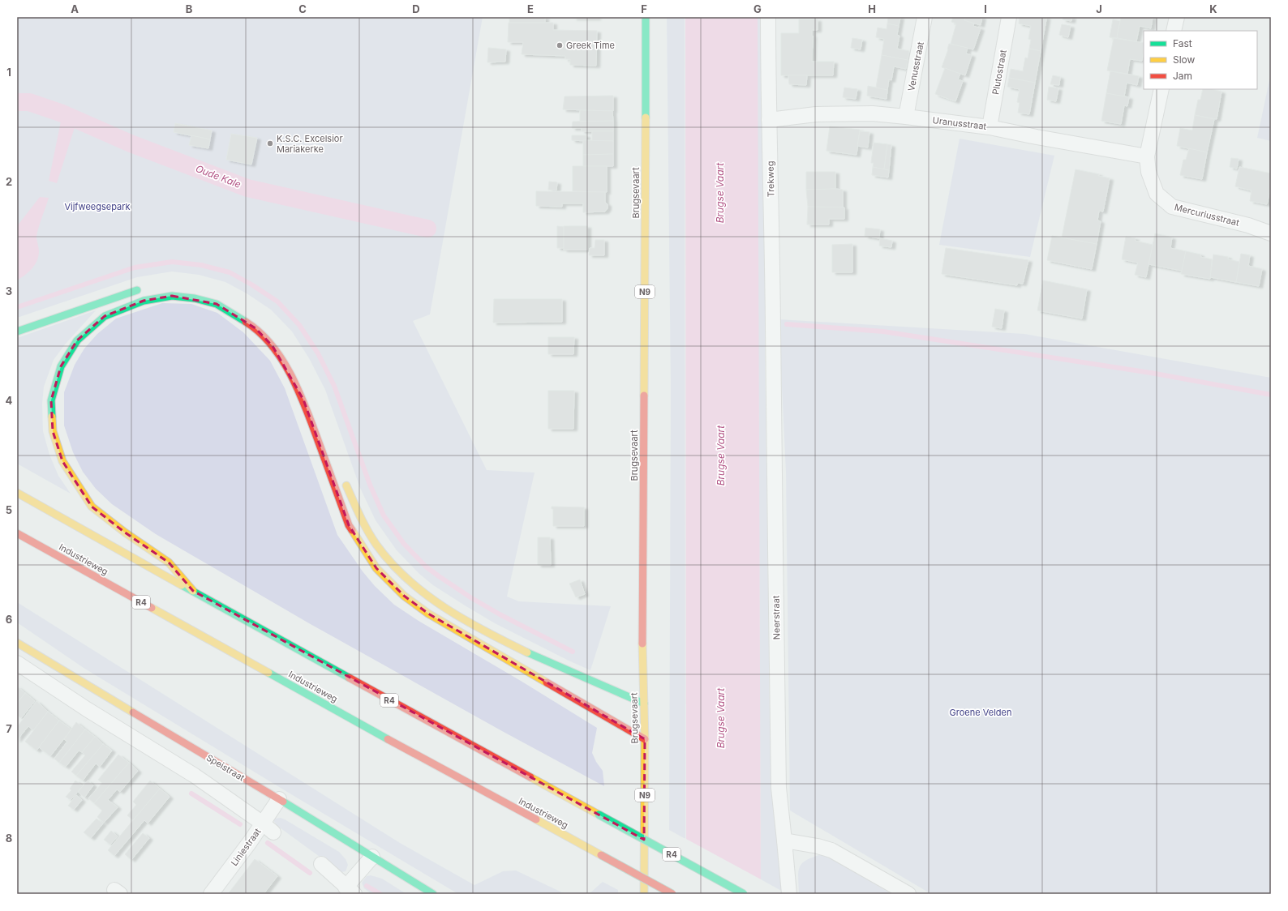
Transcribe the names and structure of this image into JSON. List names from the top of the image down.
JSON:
{
  "streets": {
    "main road": [
      "Brugsevaart",
      "N9",
      "Industrieweg",
      "R4",
      "Speistraat"
    ],
    "street": [
      "Venusstraat",
      "Plutostraat",
      "Uranusstraat",
      "Trekweg",
      "Mercuriusstraat",
      "Neerstraat",
      "Liniestraat"
    ]
  },
  "crossings": [
    ["Venusstraat", "Uranusstraat"],
    ["Plutostraat", "Uranusstraat"],
    ["Uranusstraat", "Trekweg"],
    ["Uranusstraat", "Mercuriusstraat"],
    ["Trekweg", "Neerstraat"],
    ["Speistraat", "Liniestraat"]
  ],
  "water": ["Oude Kale", "Brugse Vaart"],
  "parks": ["Vijfweegsepark", "Groene Velden"],
  "places": ["Greek Time", "K.S.C. Excelsior Mariakerke"],
  "legend": ["Fast", "Slow", "Jam"],
  "grid": {
    "columns": [
      "A",
      "B",
      "C",
      "D",
      "E",
      "F",
      "G",
      "H",
      "I",
      "J",
      "K"
    ],
    "rows": [
      "1",
      "2",
      "3",
      "4",
      "5",
      "6",
      "7",
      "8"
    ]
  }
}
